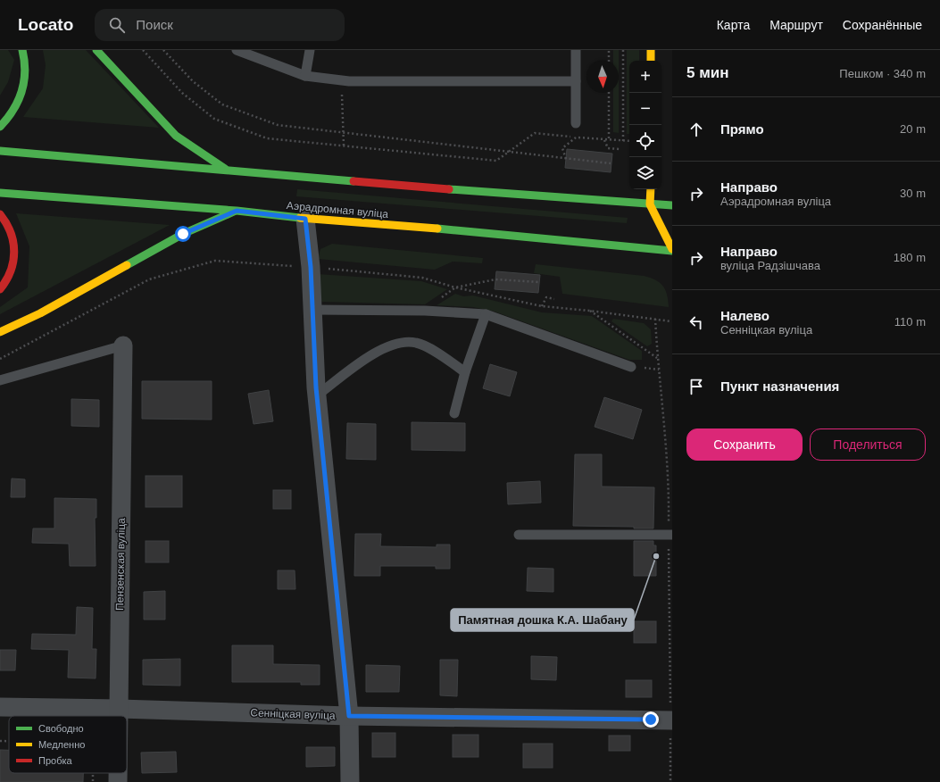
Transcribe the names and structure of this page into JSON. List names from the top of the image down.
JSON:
{
  "streets": {
    "main road": ["Аэрадромная вуліца"],
    "street": ["Пензенская вуліца", "Сенніцкая вуліца"]
  },
  "crossings": [
    ["Пензенская вуліца", "Сенніцкая вуліца"]
  ],
  "places": ["Памятная дошка К.А. Шабану"],
  "legend": ["Свободно", "Медленно", "Пробка"],
  "north": "bottom",
  "page": {
    "header": "Locato",
    "search": "Поиск",
    "nav": ["Карта", "Маршрут", "Сохранённые"],
    "heading": ["5 мин", "Пешком · 340 m"],
    "map_buttons": ["+", "−"],
    "list": [
      ["Прямо", "20 m"],
      ["Направо", "Аэрадромная вуліца", "30 m"],
      ["Направо", "вуліца Радзішчава", "180 m"],
      ["Налево", "Сенніцкая вуліца", "110 m"],
      "Пункт назначения"
    ],
    "buttons": ["Сохранить", "Поделиться"]
  }
}
